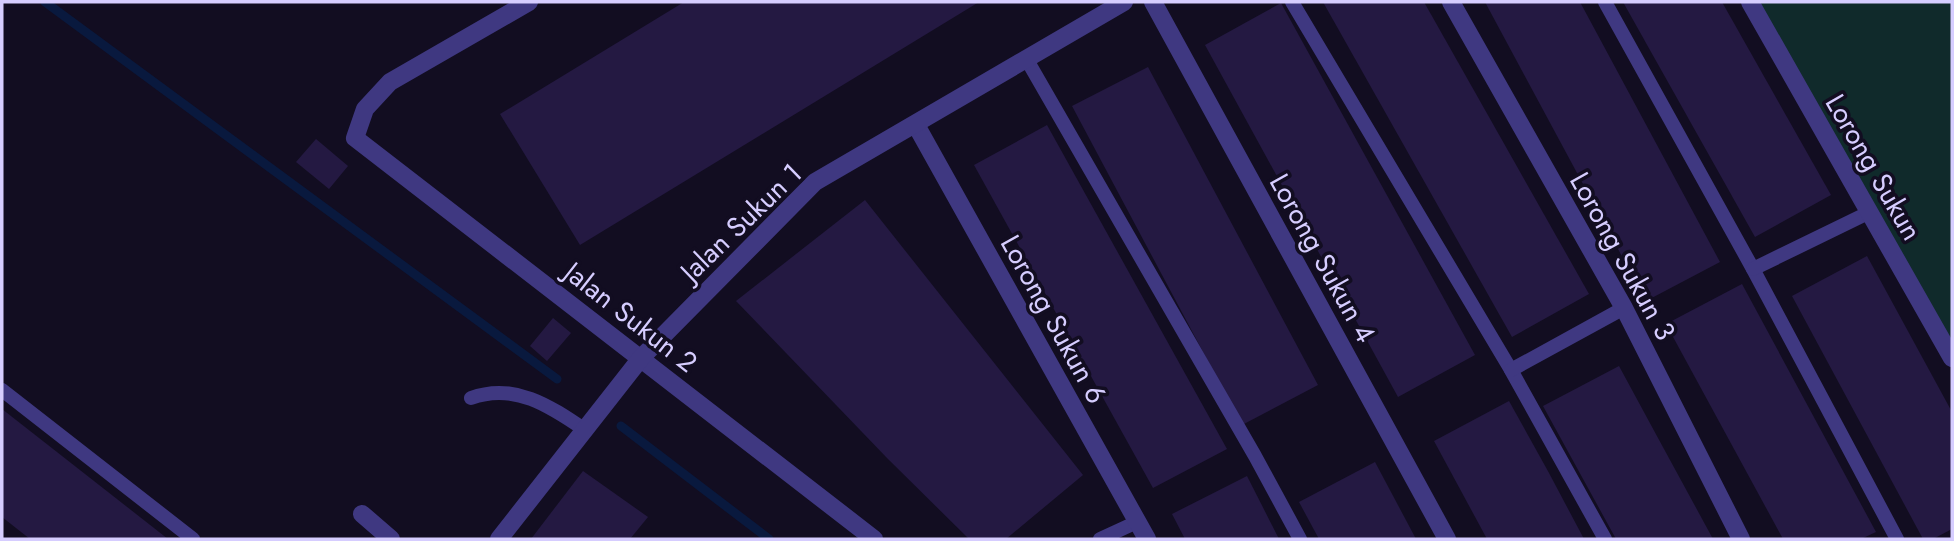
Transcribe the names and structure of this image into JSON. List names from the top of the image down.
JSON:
{
  "streets": {
    "street": [
      "Lorong Sukun",
      "Jalan Sukun 1",
      "Lorong Sukun 3",
      "Lorong Sukun 4",
      "Jalan Sukun 2",
      "Lorong Sukun 6"
    ]
  },
  "crossings": [
    ["Jalan Sukun 1", "Jalan Sukun 2"],
    ["Jalan Sukun 1", "Lorong Sukun 6"]
  ]
}
